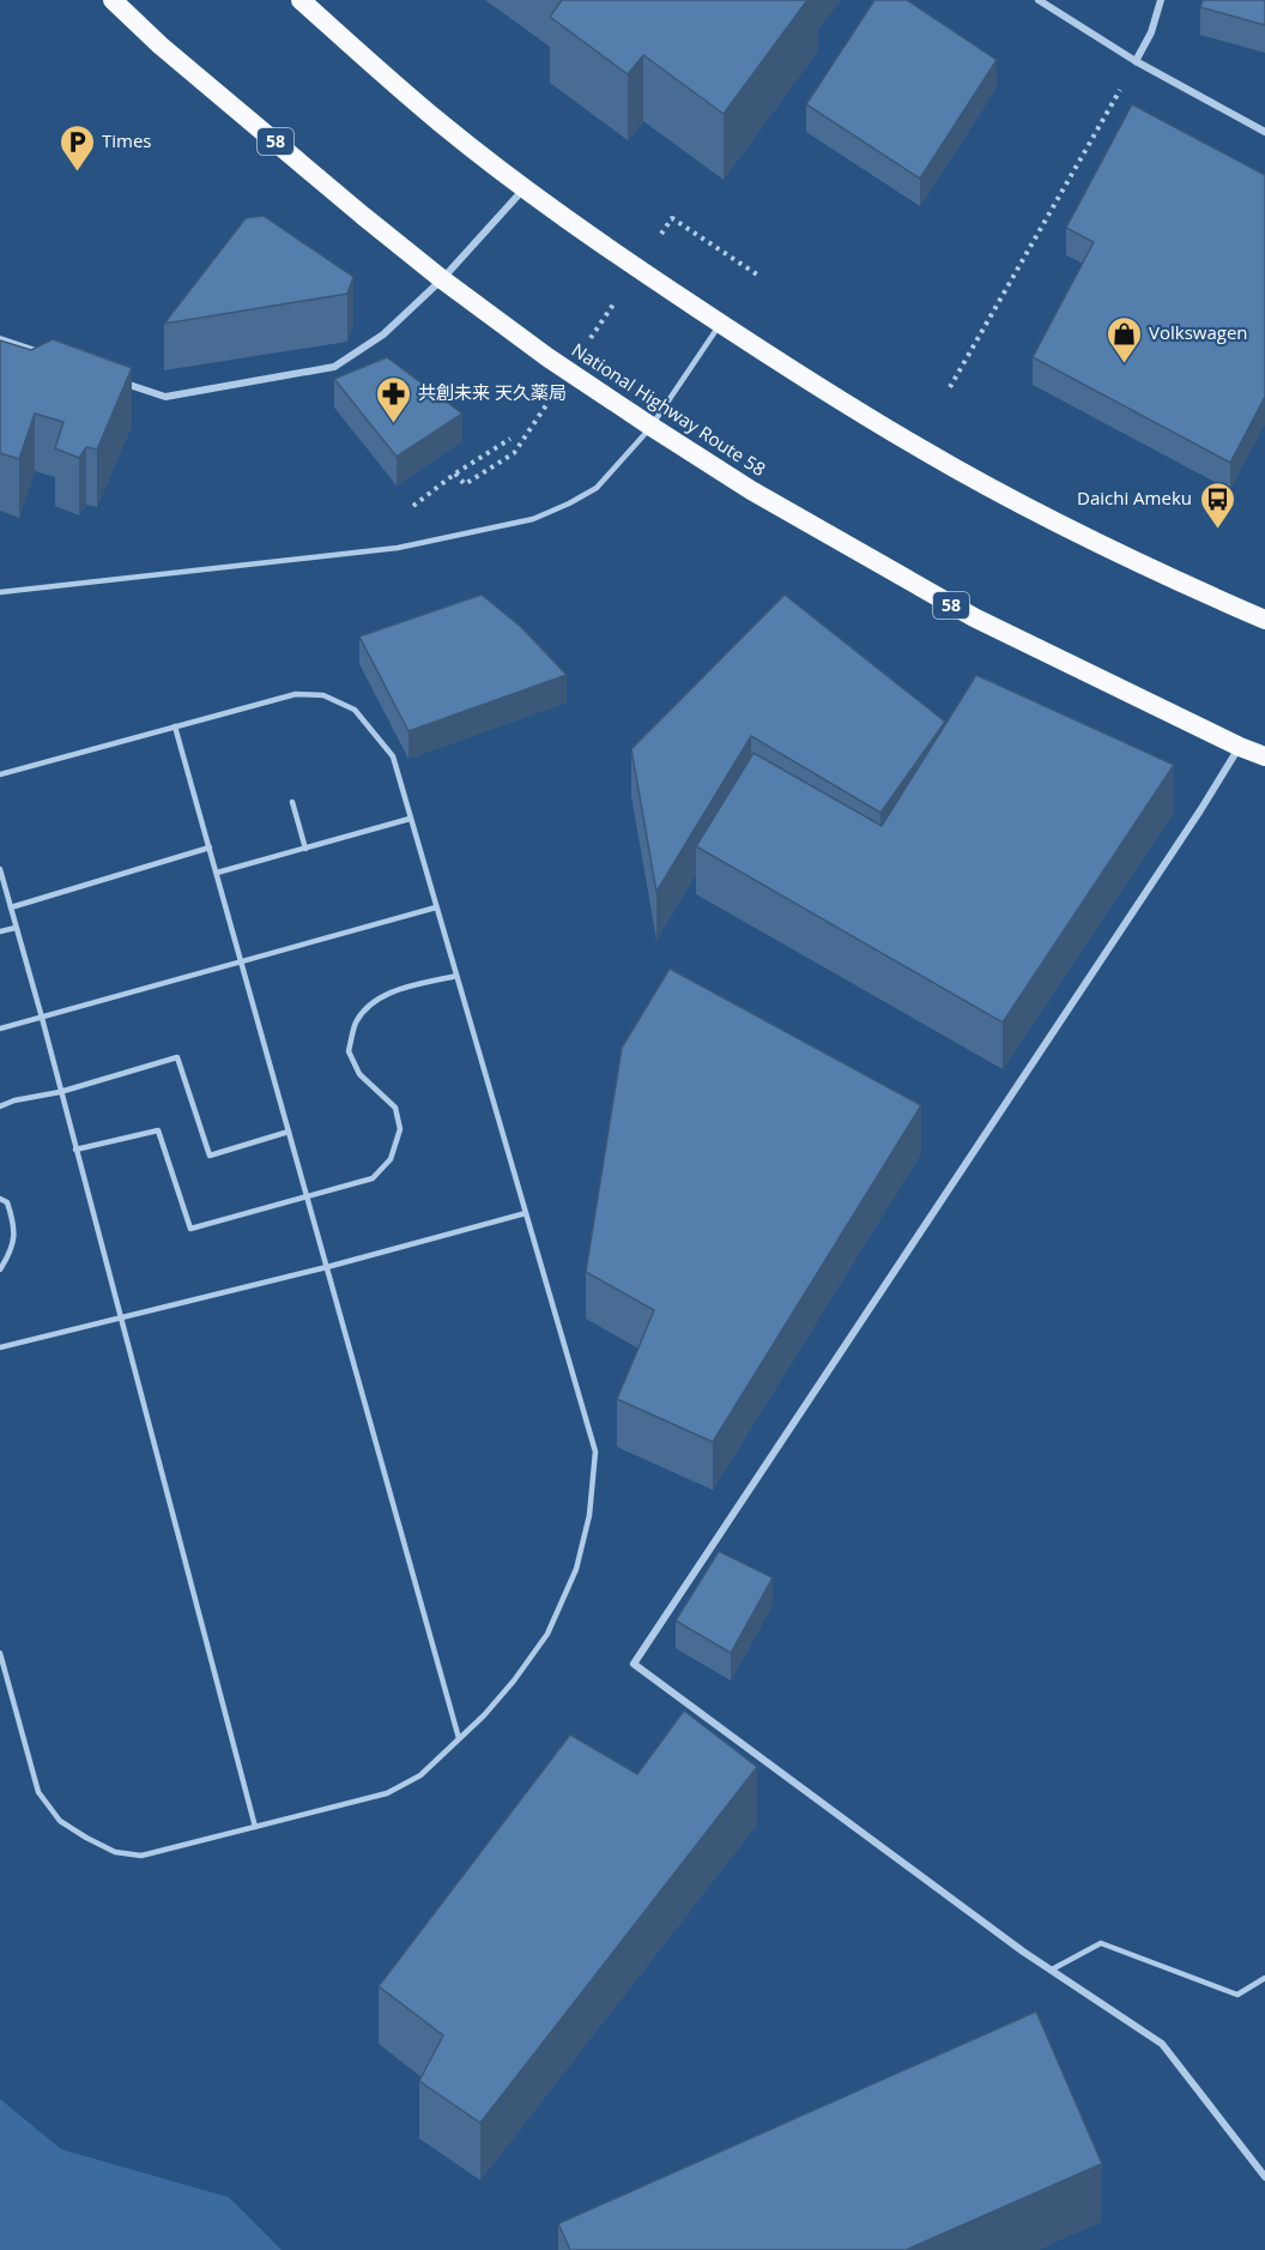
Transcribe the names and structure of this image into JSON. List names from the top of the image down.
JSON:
{
  "streets": {
    "highway": ["58", "National Highway Route 58"]
  },
  "places": {
    "parking": ["Times"],
    "shop": ["Volkswagen"],
    "pharmacy": ["共創未来 天久薬局"],
    "bus stop": ["Daichi Ameku"]
  }
}
